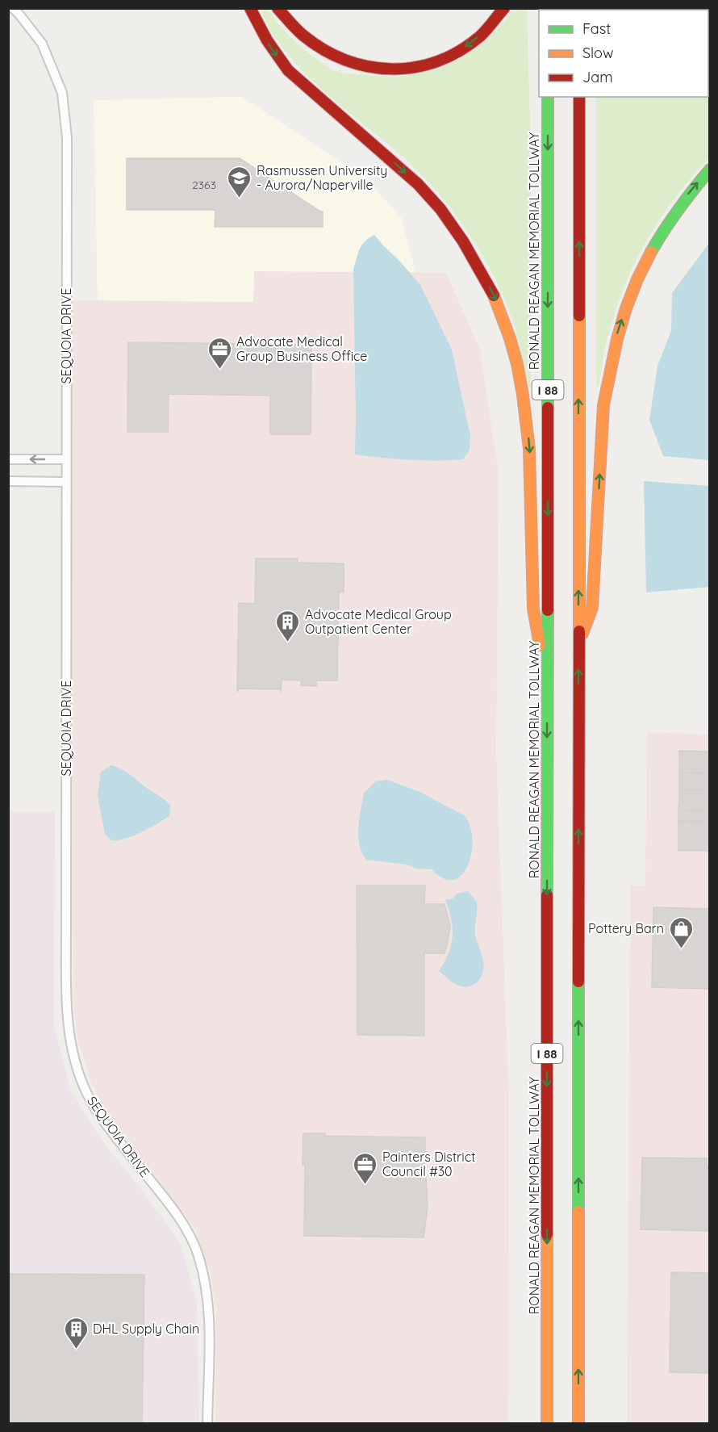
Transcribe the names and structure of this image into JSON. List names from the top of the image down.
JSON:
{
  "streets": {
    "highway": ["RONALD REAGAN MEMORIAL TOLLWAY", "I 88"],
    "street": ["SEQUOIA DRIVE"]
  },
  "places": {
    "school or university": ["Rasmussen University - Aurora/Naperville"],
    "office": ["Advocate Medical Group Business Office", "Painters District Council #30"],
    "building": ["Advocate Medical Group Outpatient Center", "DHL Supply Chain"],
    "shop": ["Pottery Barn"]
  },
  "house_numbers": ["2363"],
  "legend": ["Fast", "Slow", "Jam"]
}
